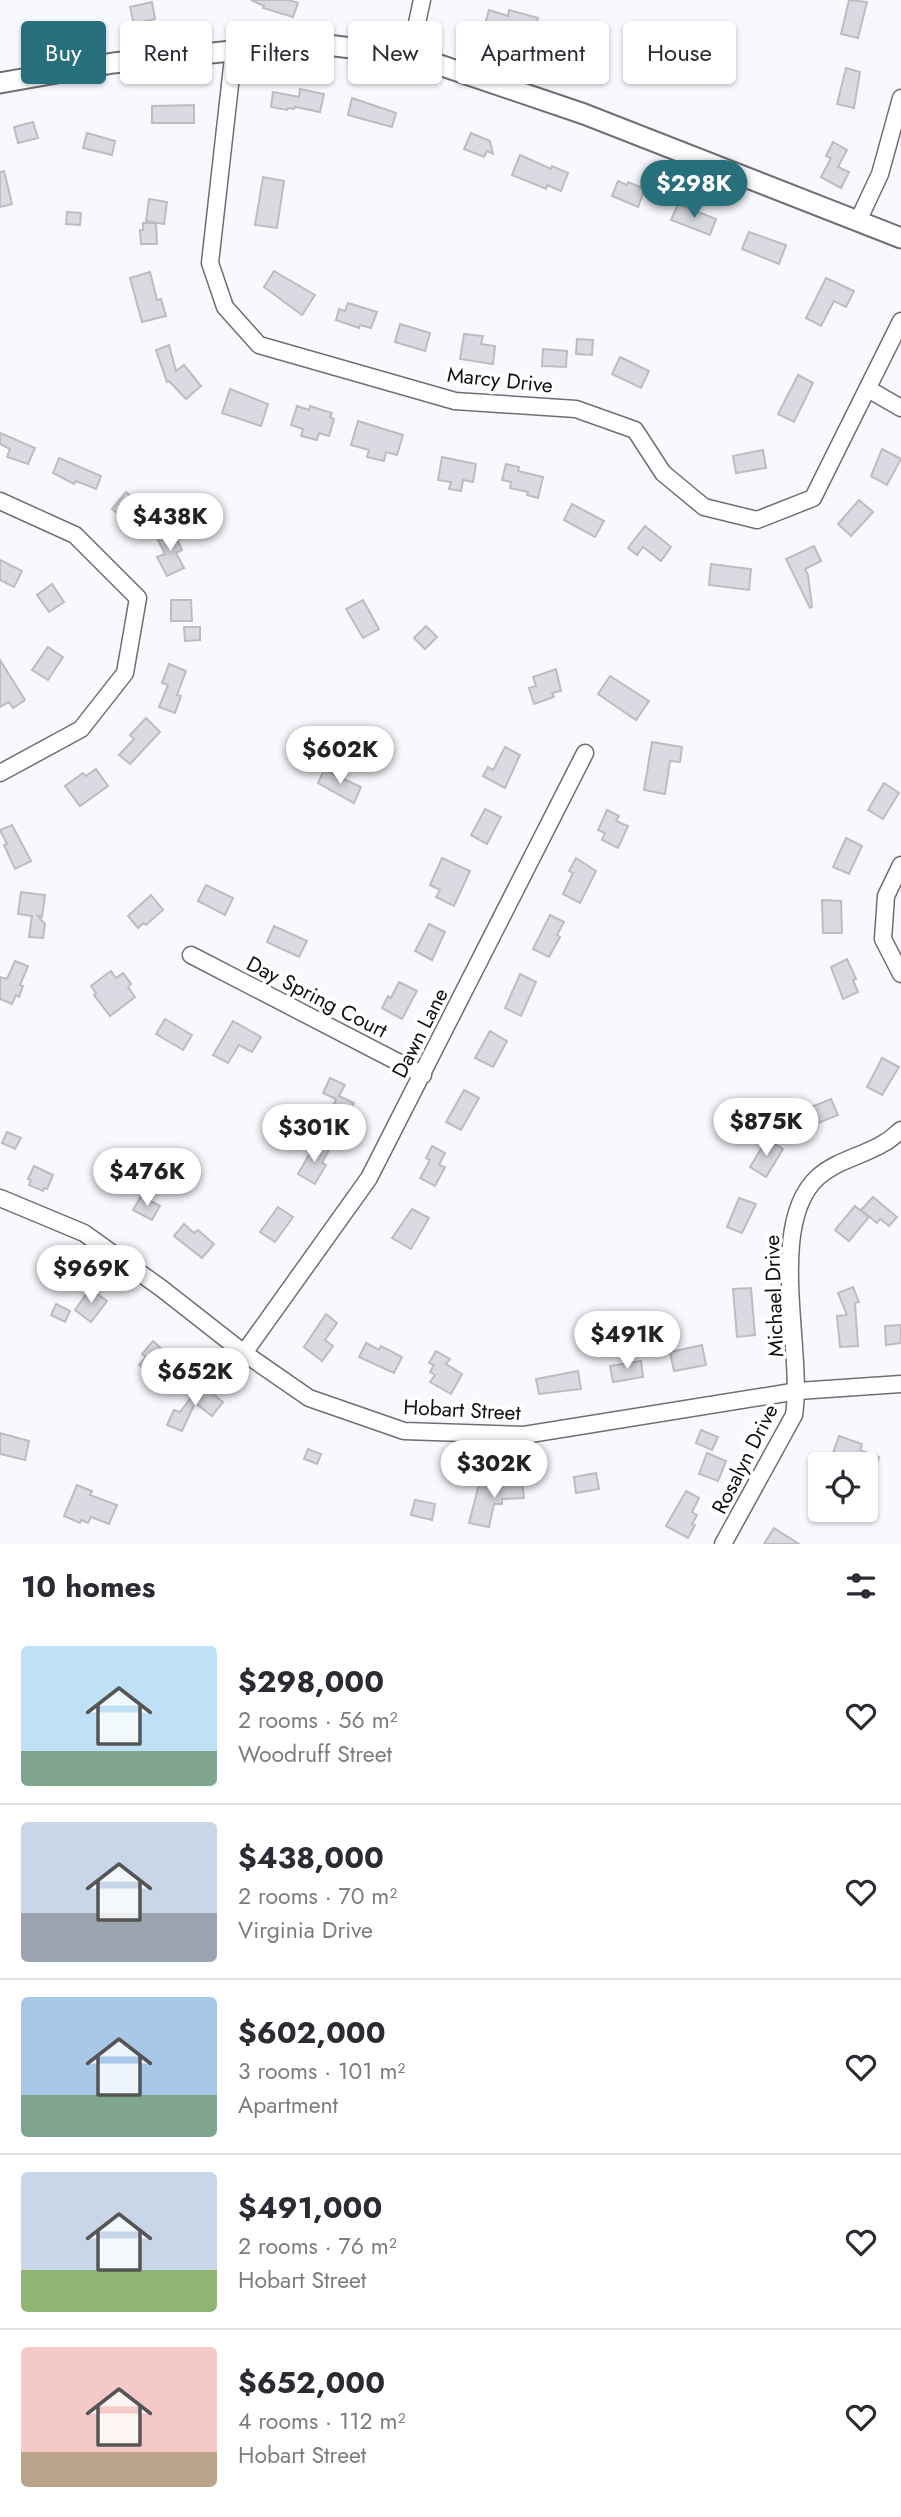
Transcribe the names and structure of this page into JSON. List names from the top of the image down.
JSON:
{
  "streets": {
    "street": [
      "Marcy Drive",
      "Day Spring Court",
      "Dawn Lane",
      "Michael Drive",
      "Hobart Street",
      "Rosalyn Drive"
    ]
  },
  "crossings": [
    ["Day Spring Court", "Dawn Lane"],
    ["Dawn Lane", "Hobart Street"],
    ["Michael Drive", "Hobart Street"],
    ["Michael Drive", "Rosalyn Drive"],
    ["Hobart Street", "Rosalyn Drive"]
  ],
  "page": {
    "chip": [
      "Buy",
      "Rent",
      "Filters",
      "New",
      "Apartment",
      "House"
    ],
    "price": [
      "$298K",
      "$438K",
      "$602K",
      "$875K",
      "$301K",
      "$476K",
      "$969K",
      "$491K",
      "$652K",
      "$302K"
    ],
    "heading": "10 homes",
    "list": [
      {
        "name": "$298,000",
        "note": "2 rooms · 56 m² · Woodruff Street"
      },
      {
        "name": "$438,000",
        "note": "2 rooms · 70 m² · Virginia Drive"
      },
      {
        "name": "$602,000",
        "note": "3 rooms · 101 m² · Apartment"
      },
      {
        "name": "$491,000",
        "note": "2 rooms · 76 m² · Hobart Street"
      },
      {
        "name": "$652,000",
        "note": "4 rooms · 112 m² · Hobart Street"
      }
    ]
  }
}
